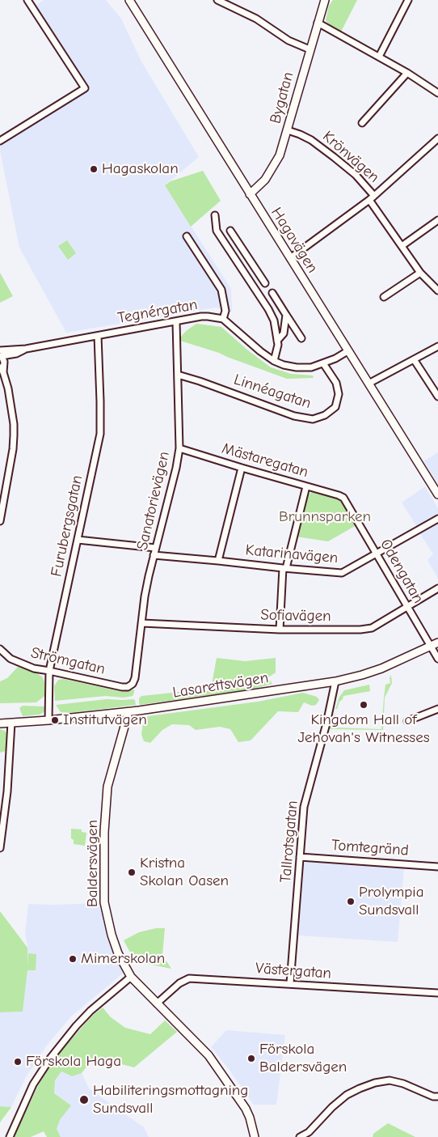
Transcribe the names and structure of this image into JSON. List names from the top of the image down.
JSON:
{
  "streets": {
    "street": [
      "Bygatan",
      "Krönvägen",
      "Hagavägen",
      "Tegnérgatan",
      "Linnéagatan",
      "Mästaregatan",
      "Sanatorievägen",
      "Furubergsgatan",
      "Katarinavägen",
      "Odengatan",
      "Sofiavägen",
      "Strömgatan",
      "Lasarettsvägen",
      "Tallrotsgatan",
      "Tomtegränd",
      "Baldersvägen",
      "Västergatan"
    ]
  },
  "crossings": [
    ["Bygatan", "Krönvägen"],
    ["Bygatan", "Hagavägen"],
    ["Tegnérgatan", "Sanatorievägen"],
    ["Tegnérgatan", "Furubergsgatan"],
    ["Linnéagatan", "Sanatorievägen"],
    ["Mästaregatan", "Sanatorievägen"],
    ["Mästaregatan", "Odengatan"],
    ["Sanatorievägen", "Katarinavägen"],
    ["Sanatorievägen", "Sofiavägen"],
    ["Sanatorievägen", "Strömgatan"],
    ["Furubergsgatan", "Strömgatan"],
    ["Furubergsgatan", "Lasarettsvägen"],
    ["Katarinavägen", "Odengatan"],
    ["Odengatan", "Sofiavägen"],
    ["Odengatan", "Lasarettsvägen"],
    ["Lasarettsvägen", "Tallrotsgatan"],
    ["Lasarettsvägen", "Baldersvägen"],
    ["Tallrotsgatan", "Tomtegränd"],
    ["Tallrotsgatan", "Västergatan"],
    ["Baldersvägen", "Västergatan"]
  ],
  "parks": ["Brunnsparken"],
  "places": [
    "Hagaskolan",
    "Kingdom Hall of Jehovah's Witnesses",
    "Institutvägen",
    "Kristna Skolan Oasen",
    "Prolympia Sundsvall",
    "Mimerskolan",
    "Förskola Baldersvägen",
    "Förskola Haga",
    "Habiliteringsmottagning Sundsvall"
  ]
}
